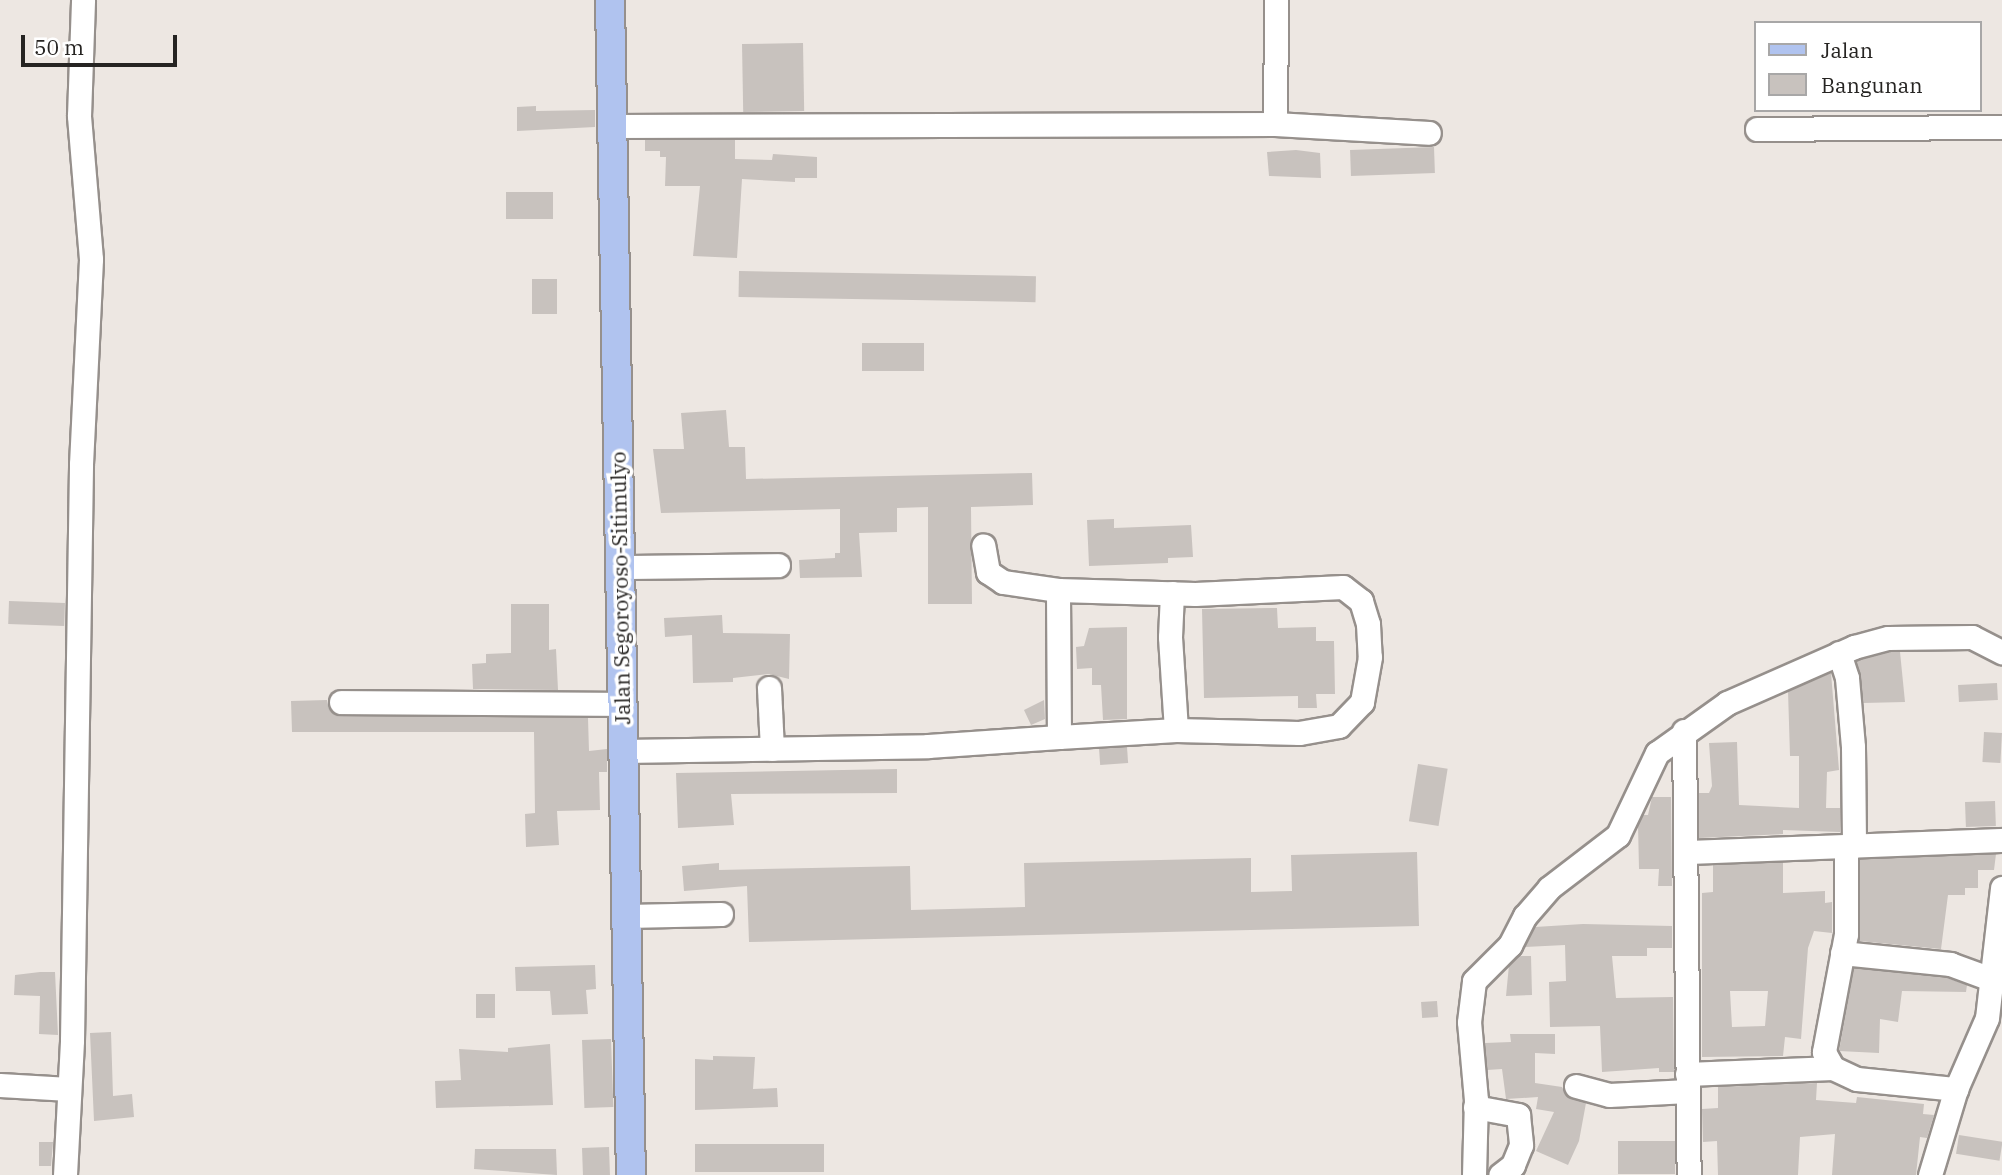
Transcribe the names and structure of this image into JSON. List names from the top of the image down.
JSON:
{
  "streets": {
    "main road": ["Jalan Segoroyoso-Sitimulyo"]
  },
  "legend": ["Jalan", "Bangunan"],
  "scale_bar": "50 m"
}
